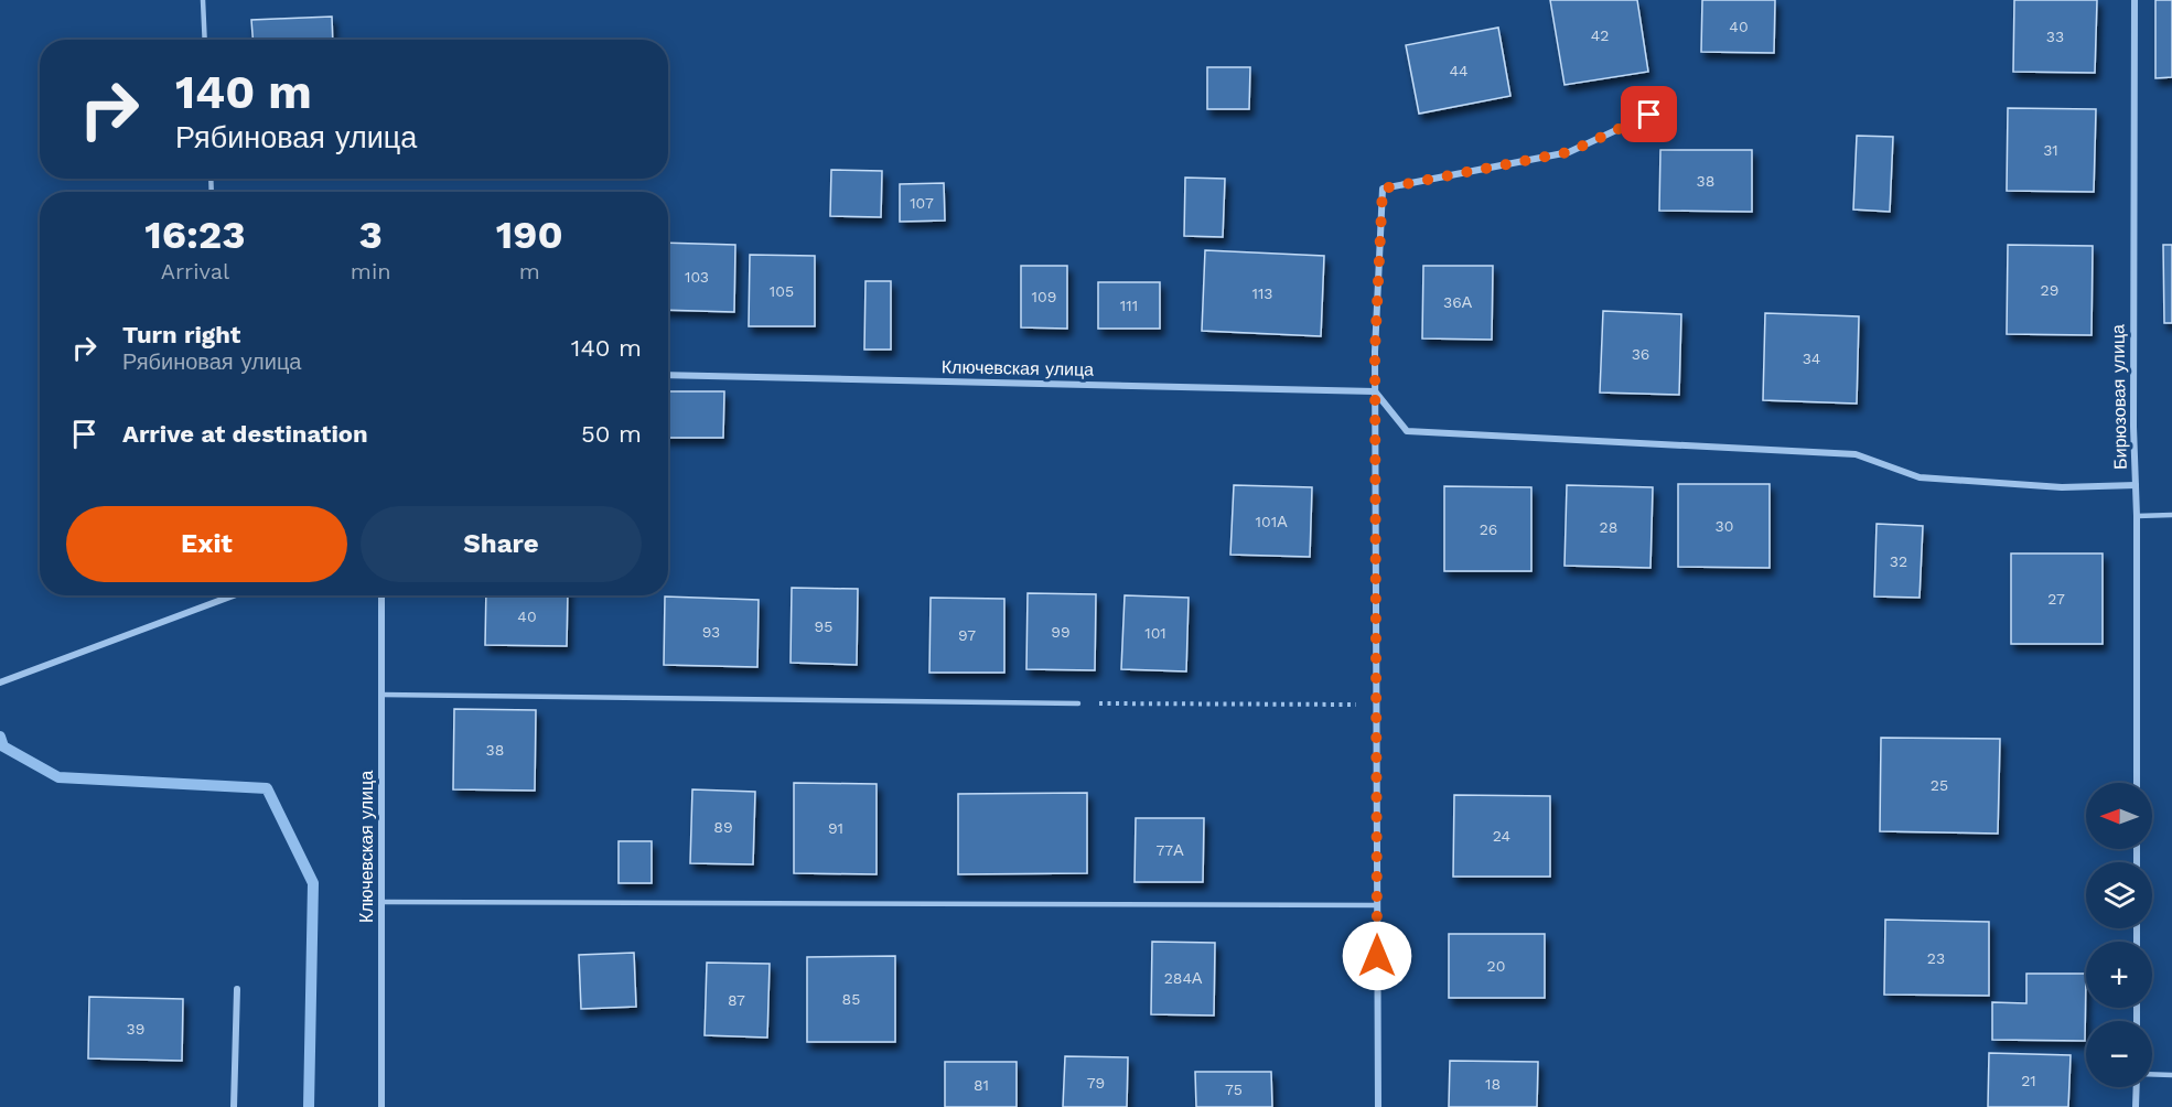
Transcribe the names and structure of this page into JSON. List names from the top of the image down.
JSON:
{
  "streets": {
    "street": ["Ключевская улица", "Бирюзовая улица"]
  },
  "house_numbers": [
    "40",
    "42",
    "33",
    "44",
    "31",
    "38",
    "107",
    "103",
    "29",
    "105",
    "113",
    "109",
    "36А",
    "111",
    "36",
    "34",
    "101А",
    "30",
    "28",
    "26",
    "32",
    "27",
    "40",
    "95",
    "93",
    "99",
    "101",
    "97",
    "38",
    "25",
    "89",
    "91",
    "24",
    "77А",
    "23",
    "20",
    "284А",
    "85",
    "87",
    "39",
    "21",
    "79",
    "18",
    "81",
    "75"
  ],
  "north": "left",
  "page": {
    "turn": ["140 m", "Рябиновая улица"],
    "eta": [
      "16:23",
      "Arrival",
      "3",
      "min",
      "190",
      "m"
    ],
    "list": [
      {
        "name": "Turn right",
        "note": "Рябиновая улица",
        "value": "140 m"
      },
      {
        "name": "Arrive at destination",
        "value": "50 m"
      }
    ],
    "buttons": ["Exit", "Share"],
    "map_buttons": ["+", "−"]
  }
}
